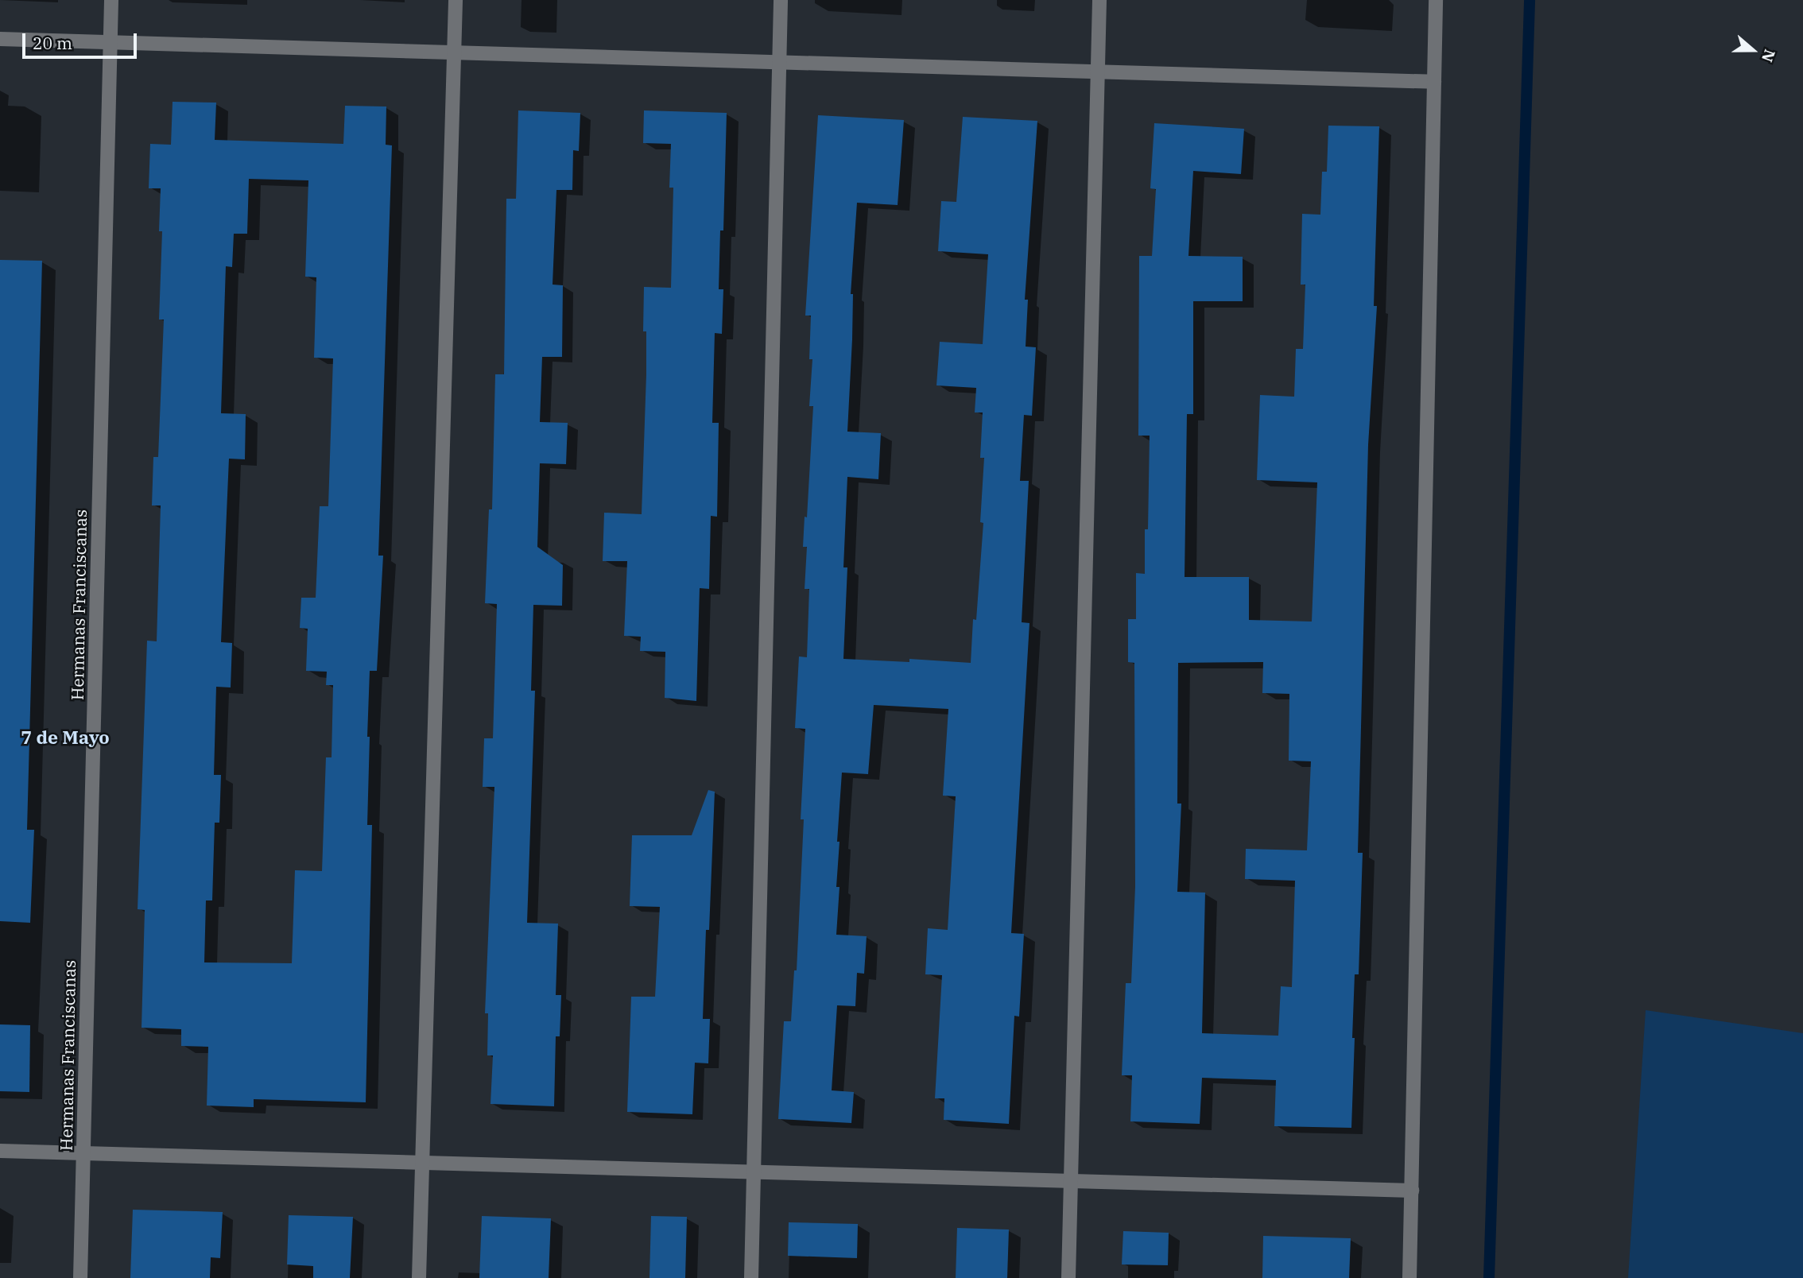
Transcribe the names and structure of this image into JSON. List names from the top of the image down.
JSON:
{
  "streets": {
    "street": ["Hermanas Franciscanas"]
  },
  "districts": ["7 de Mayo"],
  "scale_bar": "20 m",
  "north": "right"
}
